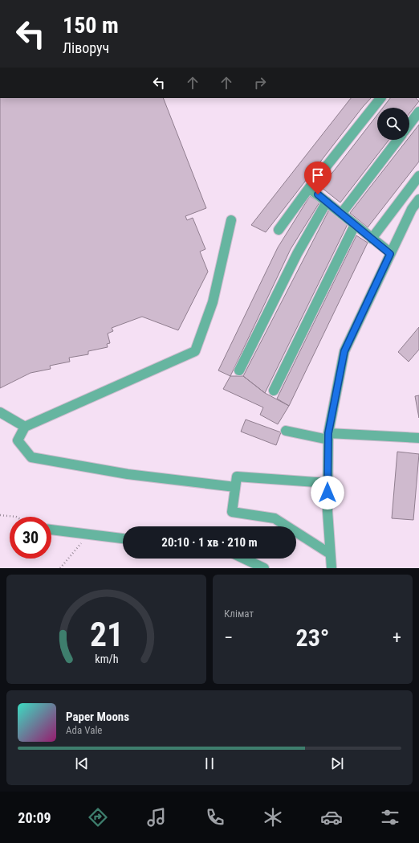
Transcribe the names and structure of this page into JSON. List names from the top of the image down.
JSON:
{
  "page": {
    "turn": ["150 m", "Ліворуч"],
    "limit": "30",
    "trip": "20:10 · 1 хв · 210 m",
    "tile": "Клімат",
    "heat": ["−", "23°", "+"],
    "song": ["Paper Moons", "Ada Vale"],
    "tabs": "20:09",
    "gauge": ["21", "km/h"]
  }
}
